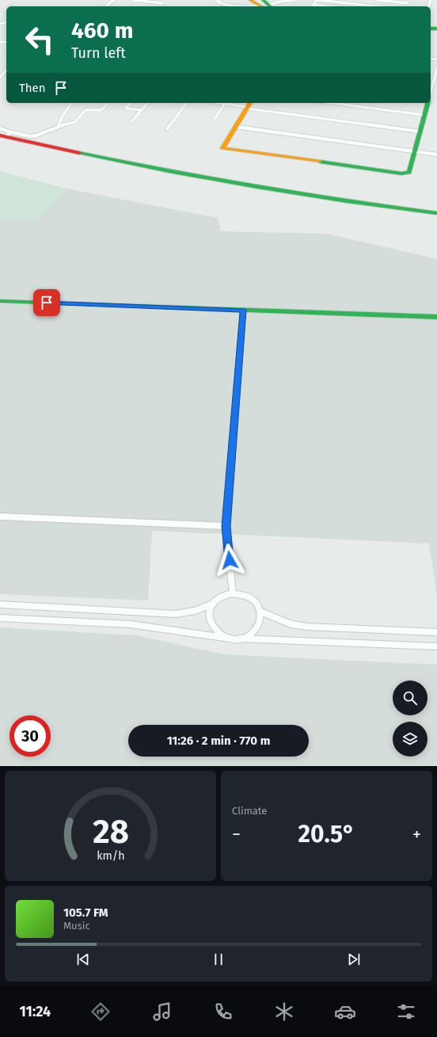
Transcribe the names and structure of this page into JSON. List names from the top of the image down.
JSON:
{
  "page": {
    "turn": ["460 m", "Turn left"],
    "then": "Then",
    "limit": "30",
    "trip": "11:26 · 2 min · 770 m",
    "tile": "Climate",
    "heat": ["−", "20.5°", "+"],
    "song": ["105.7 FM", "Music"],
    "tabs": "11:24",
    "gauge": ["28", "km/h"]
  }
}
